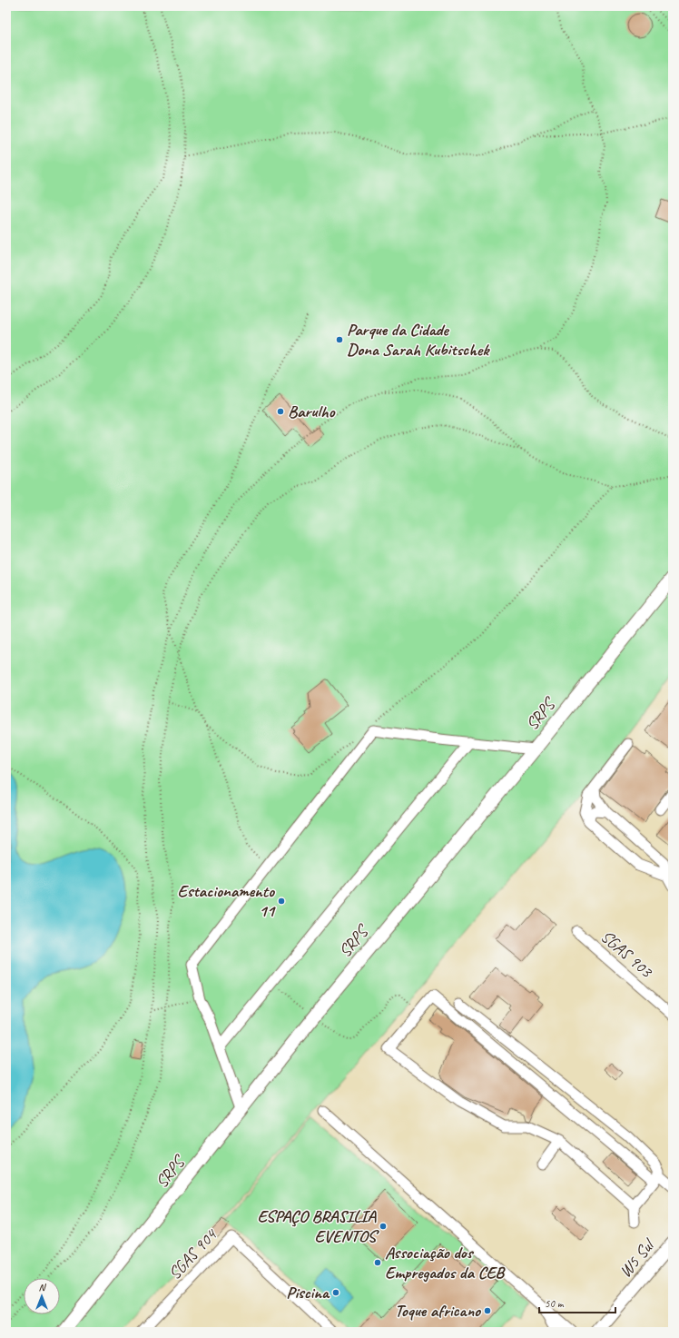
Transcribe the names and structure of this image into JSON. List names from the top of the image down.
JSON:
{
  "streets": {
    "main road": ["SRPS", "W5 Sul"],
    "street": ["SGAS 903", "SGAS 904"]
  },
  "places": [
    "Parque da Cidade Dona Sarah Kubitschek",
    "Barulho",
    "Estacionamento 11",
    "ESPAÇO BRASILIA EVENTOS",
    "Associação dos Empregados da CEB",
    "Piscina",
    "Toque africano"
  ],
  "scale_bar": "50 m",
  "north": "top"
}
